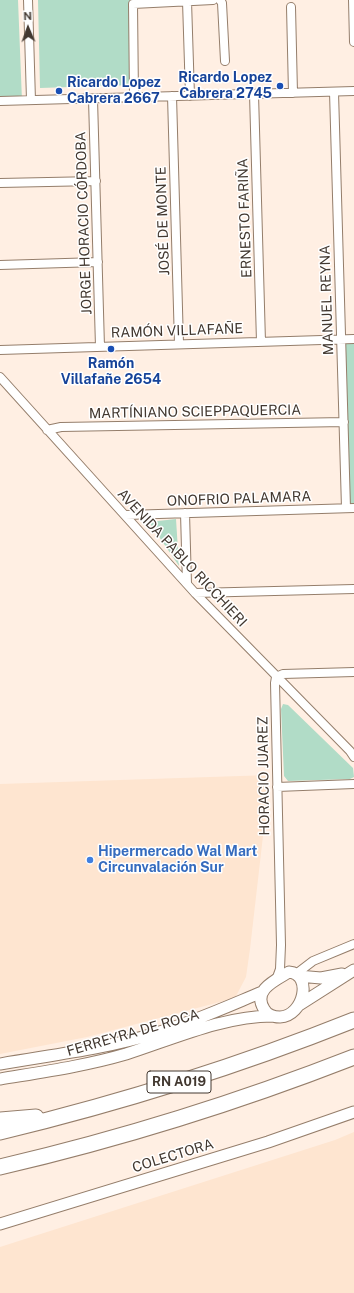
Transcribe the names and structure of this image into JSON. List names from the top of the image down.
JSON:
{
  "streets": {
    "highway": ["RN A019"],
    "street": [
      "ERNESTO FARIÑA",
      "JOSÉ DE MONTE",
      "JORGE HORACIO CÓRDOBA",
      "MANUEL REYNA",
      "RAMÓN VILLAFAÑE",
      "MARTÍNIANO SCIEPPAQUERCIA",
      "ONOFRIO PALAMARA",
      "AVENIDA PABLO RICCHIERI",
      "HORACIO JUAREZ",
      "FERREYRA DE ROCA",
      "COLECTORA"
    ]
  },
  "crossings": [
    ["ERNESTO FARIÑA", "RAMÓN VILLAFAÑE"],
    ["JOSÉ DE MONTE", "RAMÓN VILLAFAÑE"],
    ["JORGE HORACIO CÓRDOBA", "RAMÓN VILLAFAÑE"],
    ["MANUEL REYNA", "RAMÓN VILLAFAÑE"],
    ["MANUEL REYNA", "MARTÍNIANO SCIEPPAQUERCIA"],
    ["MANUEL REYNA", "ONOFRIO PALAMARA"],
    ["MARTÍNIANO SCIEPPAQUERCIA", "AVENIDA PABLO RICCHIERI"],
    ["ONOFRIO PALAMARA", "AVENIDA PABLO RICCHIERI"],
    ["AVENIDA PABLO RICCHIERI", "HORACIO JUAREZ"],
    ["HORACIO JUAREZ", "FERREYRA DE ROCA"]
  ],
  "places": [
    "Ricardo Lopez Cabrera 2745",
    "Ricardo Lopez Cabrera 2667",
    "Ramón Villafañe 2654",
    "Hipermercado Wal Mart Circunvalación Sur"
  ],
  "north": "top"
}
